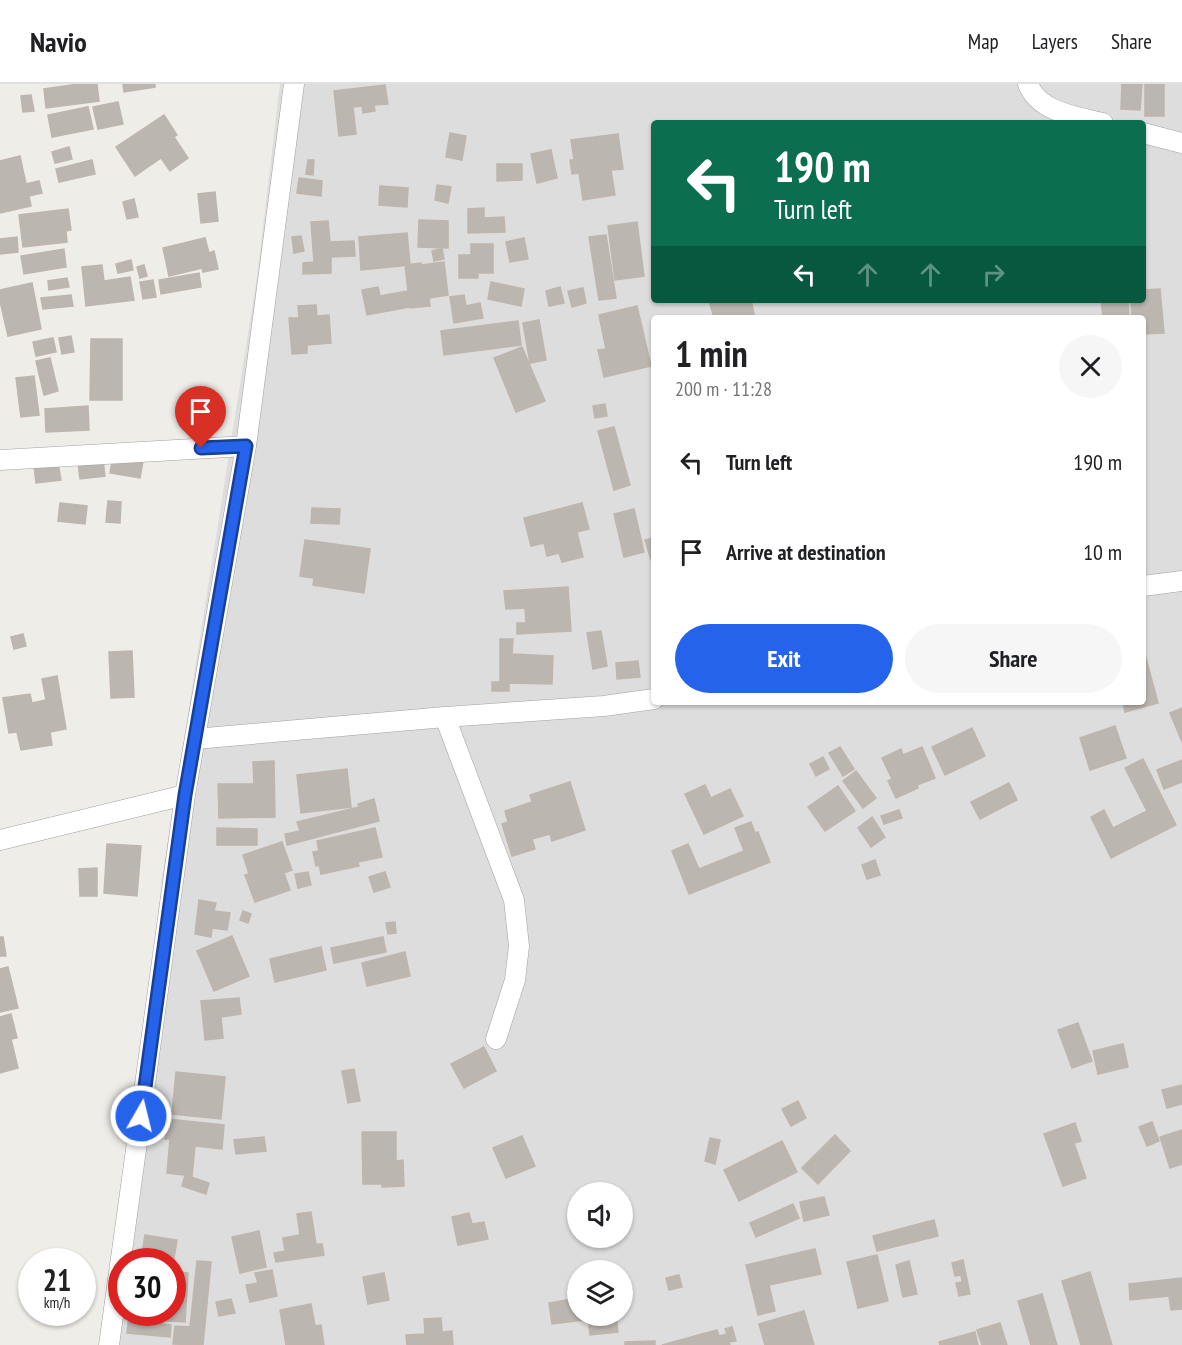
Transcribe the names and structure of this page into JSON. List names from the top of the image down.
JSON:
{
  "page": {
    "header": "Navio",
    "nav": ["Map", "Layers", "Share"],
    "turn": ["190 m", "Turn left"],
    "heading": ["1 min", "200 m · 11:28"],
    "list": [
      {
        "name": "Turn left",
        "value": "190 m"
      },
      {
        "name": "Arrive at destination",
        "value": "10 m"
      }
    ],
    "buttons": ["Exit", "Share"],
    "speed": "21 km/h",
    "limit": "30"
  }
}
